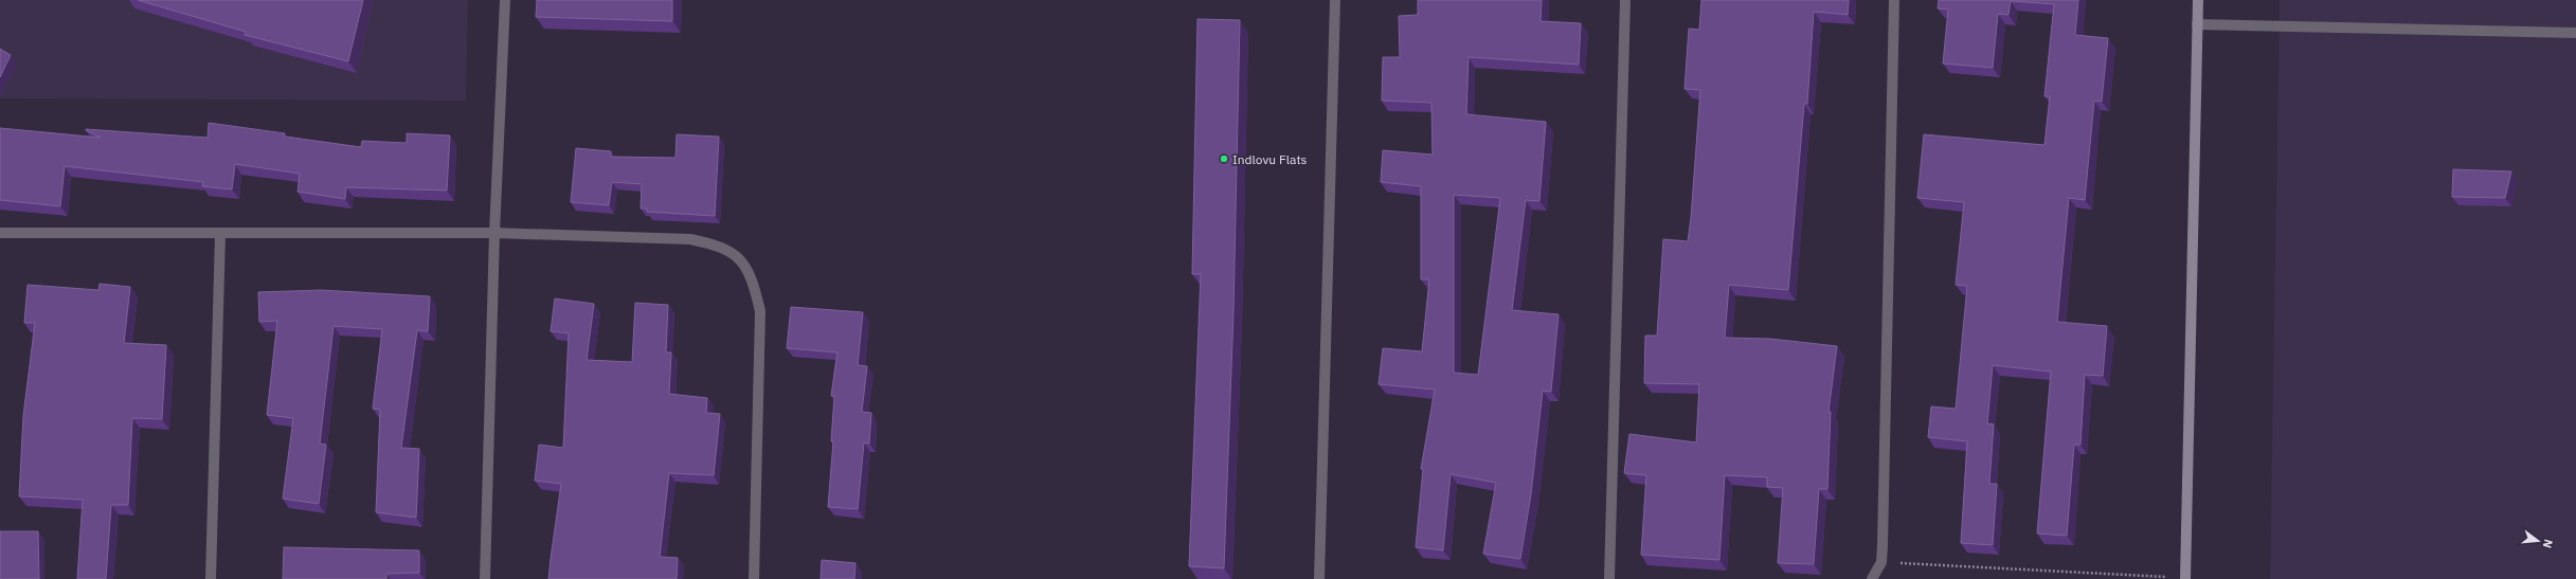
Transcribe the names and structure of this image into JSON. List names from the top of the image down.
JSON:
{
  "places": ["Indlovu Flats"],
  "north": "right"
}
